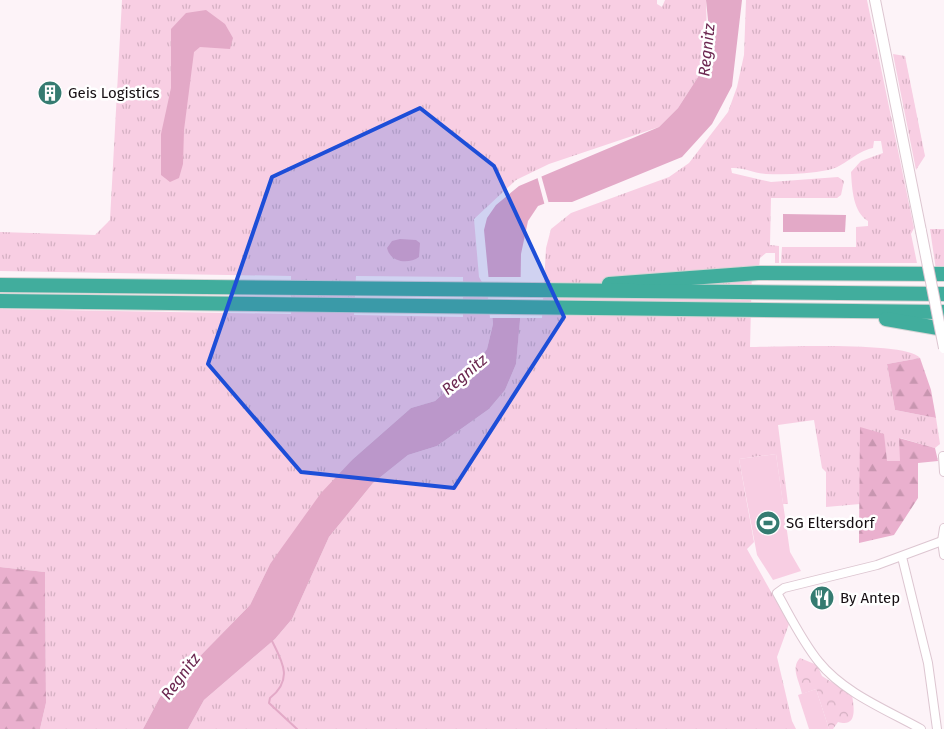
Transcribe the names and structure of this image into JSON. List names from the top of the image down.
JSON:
{
  "water": ["Regnitz"],
  "places": {
    "building": ["Geis Logistics"],
    "sports": ["SG Eltersdorf"],
    "restaurant": ["By Antep"]
  }
}
